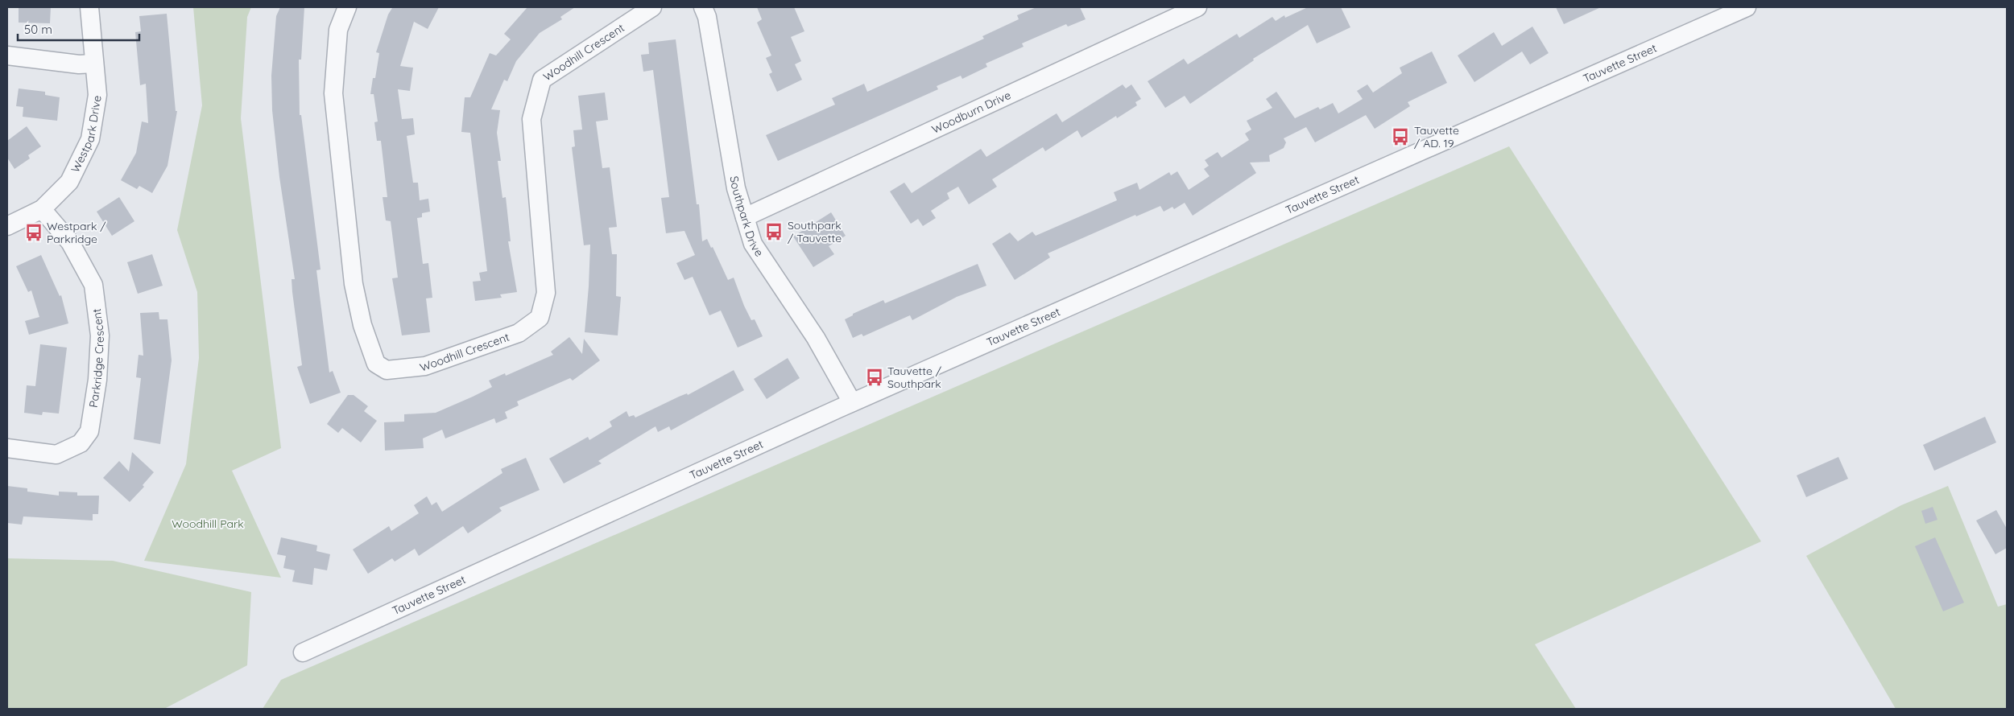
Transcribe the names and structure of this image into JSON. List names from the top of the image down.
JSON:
{
  "streets": {
    "street": [
      "Woodhill Crescent",
      "Tauvette Street",
      "Woodburn Drive",
      "Westpark Drive",
      "Southpark Drive",
      "Parkridge Crescent"
    ]
  },
  "crossings": [
    ["Tauvette Street", "Southpark Drive"],
    ["Woodburn Drive", "Southpark Drive"],
    ["Westpark Drive", "Parkridge Crescent"]
  ],
  "parks": ["Woodhill Park"],
  "places": {
    "bus stop": [
      "Tauvette / AD. 19",
      "Southpark / Tauvette",
      "Westpark / Parkridge",
      "Tauvette / Southpark"
    ]
  },
  "scale_bar": "50 m"
}
